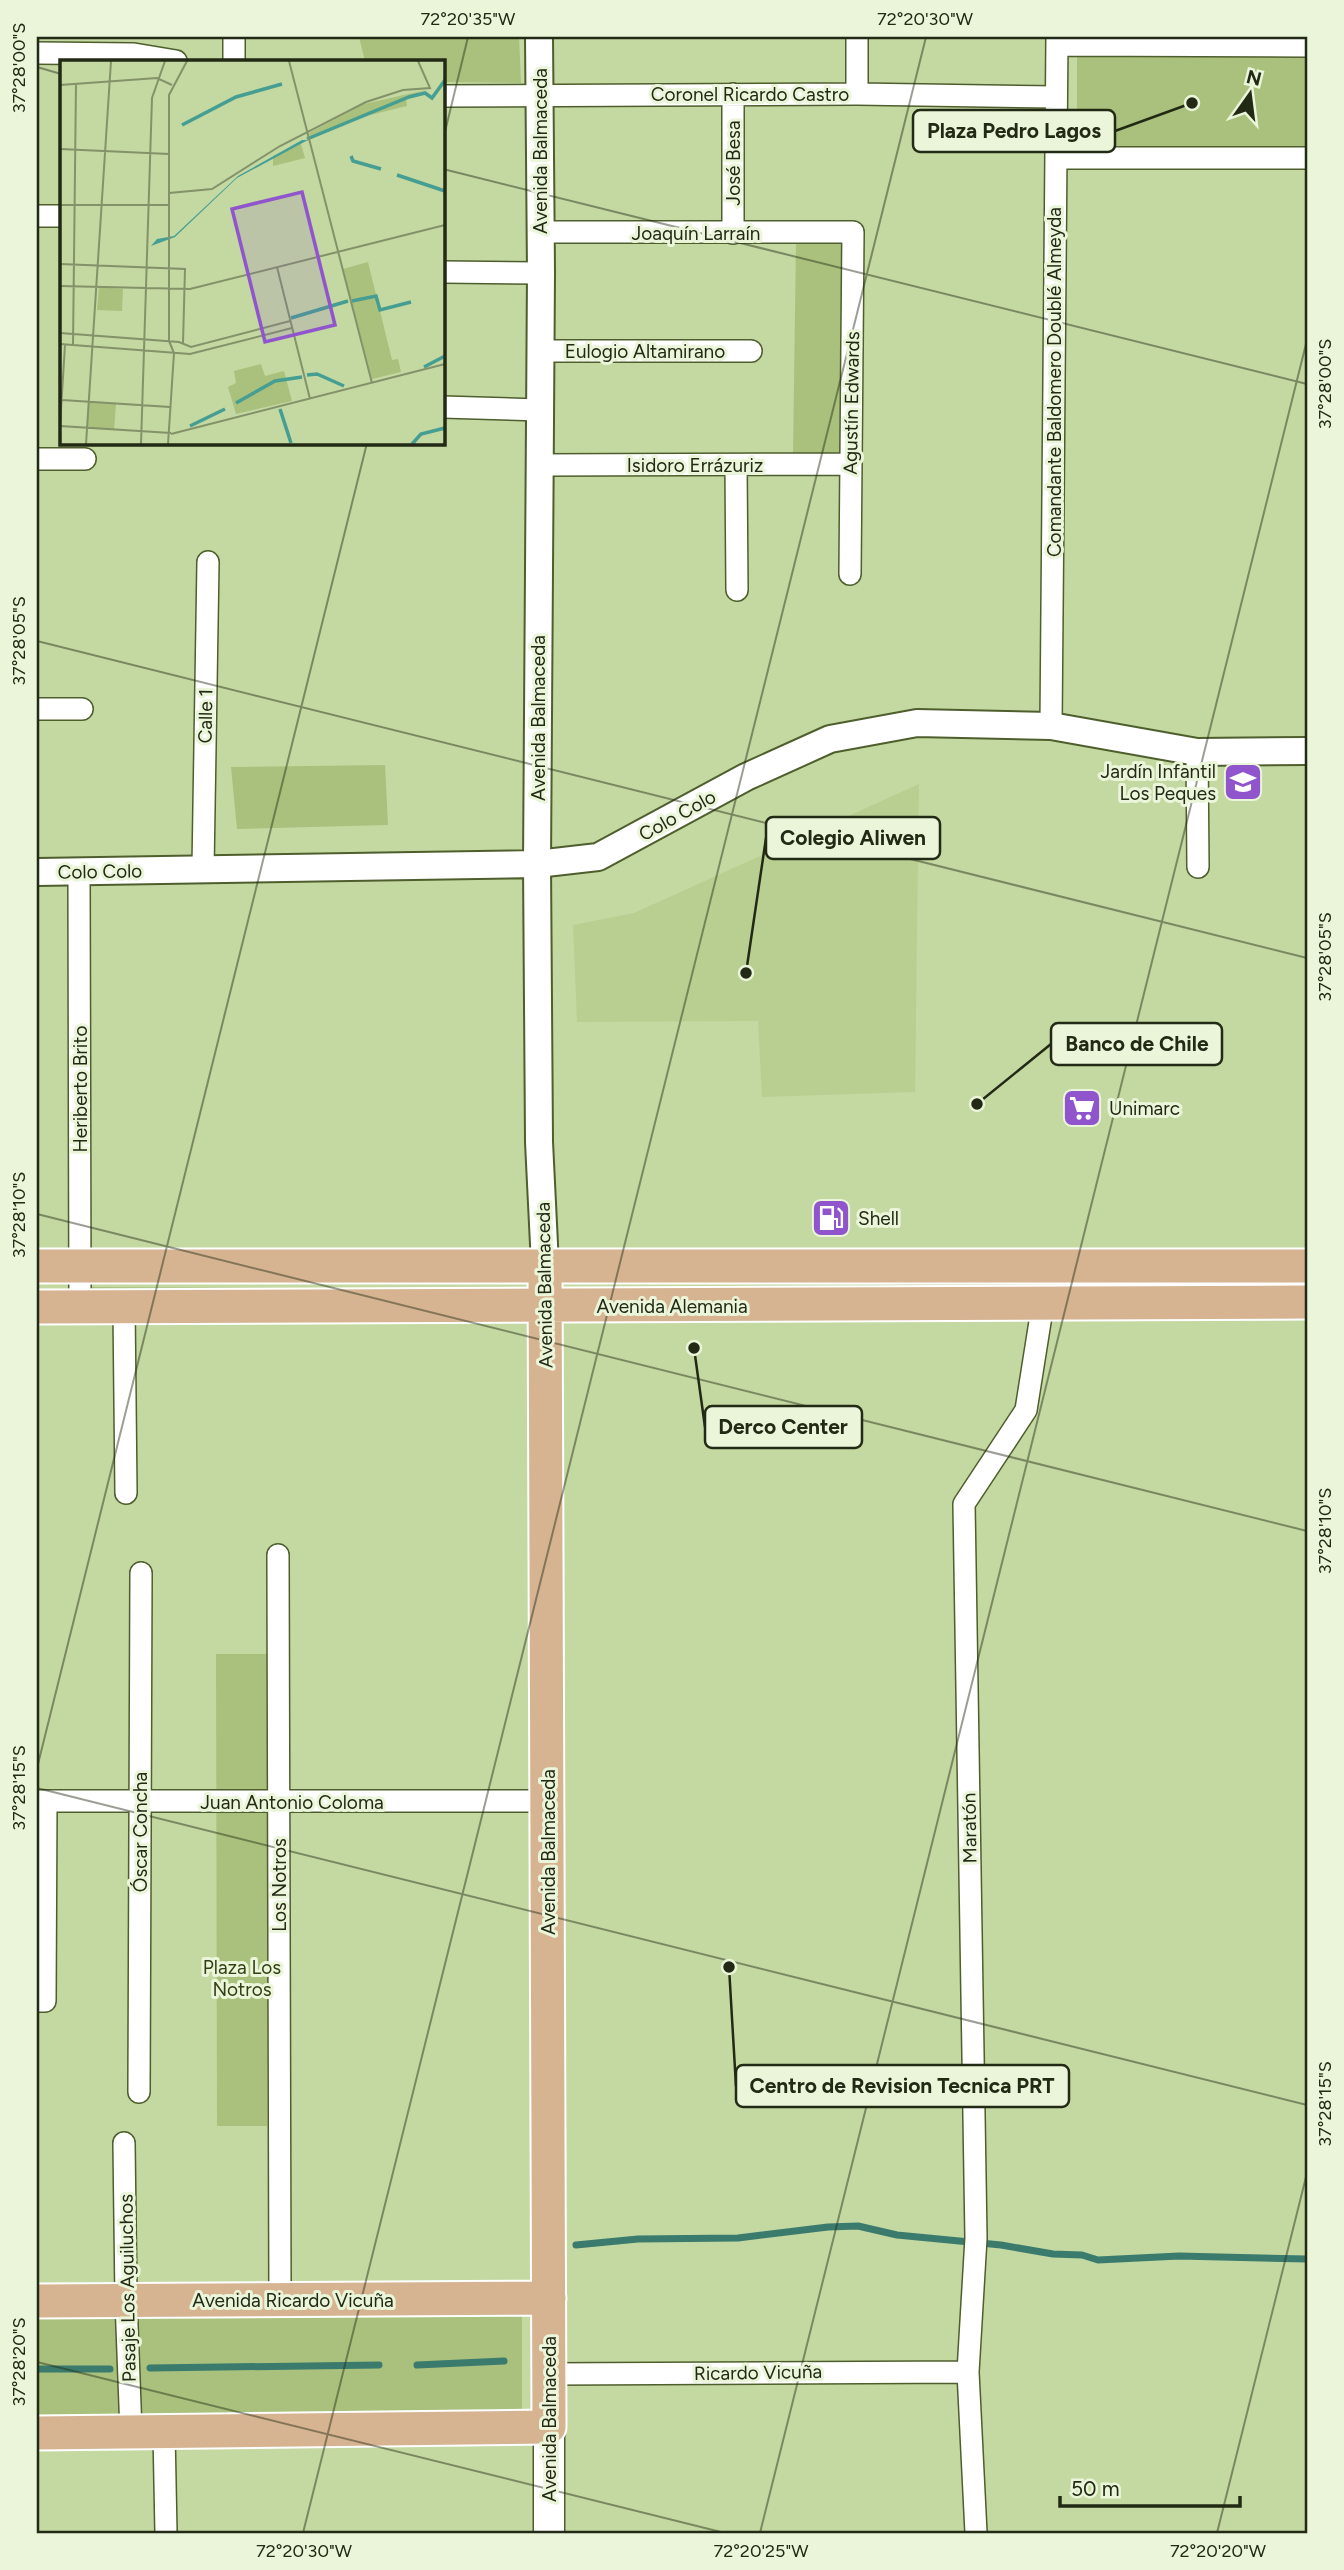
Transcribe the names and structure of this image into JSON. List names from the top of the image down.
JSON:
{
  "streets": {
    "main road": ["Avenida Balmaceda", "Avenida Alemania", "Avenida Ricardo Vicuña"],
    "street": [
      "Coronel Ricardo Castro",
      "José Besa",
      "Joaquín Larraín",
      "Eulogio Altamirano",
      "Comandante Baldomero Doublé Almeyda",
      "Agustín Edwards",
      "Isidoro Errázuriz",
      "Calle 1",
      "Colo Colo",
      "Heriberto Brito",
      "Juan Antonio Coloma",
      "Maratón",
      "Óscar Concha",
      "Los Notros",
      "Pasaje Los Aguiluchos",
      "Ricardo Vicuña"
    ]
  },
  "crossings": [
    ["Coronel Ricardo Castro", "Avenida Balmaceda"],
    ["Coronel Ricardo Castro", "José Besa"],
    ["Coronel Ricardo Castro", "Comandante Baldomero Doublé Almeyda"],
    ["Avenida Balmaceda", "Joaquín Larraín"],
    ["Avenida Balmaceda", "Eulogio Altamirano"],
    ["Avenida Balmaceda", "Isidoro Errázuriz"],
    ["Avenida Balmaceda", "Colo Colo"],
    ["Avenida Balmaceda", "Avenida Alemania"],
    ["Avenida Balmaceda", "Juan Antonio Coloma"],
    ["Avenida Balmaceda", "Avenida Ricardo Vicuña"],
    ["Avenida Balmaceda", "Ricardo Vicuña"],
    ["José Besa", "Joaquín Larraín"],
    ["Joaquín Larraín", "Agustín Edwards"],
    ["Comandante Baldomero Doublé Almeyda", "Colo Colo"],
    ["Agustín Edwards", "Isidoro Errázuriz"],
    ["Calle 1", "Colo Colo"],
    ["Colo Colo", "Heriberto Brito"],
    ["Heriberto Brito", "Avenida Alemania"],
    ["Avenida Alemania", "Maratón"],
    ["Juan Antonio Coloma", "Óscar Concha"],
    ["Juan Antonio Coloma", "Los Notros"],
    ["Maratón", "Ricardo Vicuña"],
    ["Los Notros", "Avenida Ricardo Vicuña"],
    ["Pasaje Los Aguiluchos", "Avenida Ricardo Vicuña"]
  ],
  "parks": ["Plaza Los Notros"],
  "places": {
    "other": [
      "Plaza Pedro Lagos",
      "Colegio Aliwen",
      "Banco de Chile",
      "Derco Center",
      "Centro de Revision Tecnica PRT"
    ],
    "school or university": ["Jardín Infantil Los Peques"],
    "supermarket": ["Unimarc"],
    "fuel station": ["Shell"]
  },
  "scale_bar": "50 m",
  "north": "top",
  "coordinates": [
    "72°20'35\"W",
    "72°20'30\"W",
    "37°28'00\"S",
    "37°28'05\"S",
    "37°28'10\"S",
    "37°28'15\"S",
    "37°28'20\"S",
    "72°20'25\"W",
    "72°20'20\"W"
  ]
}
